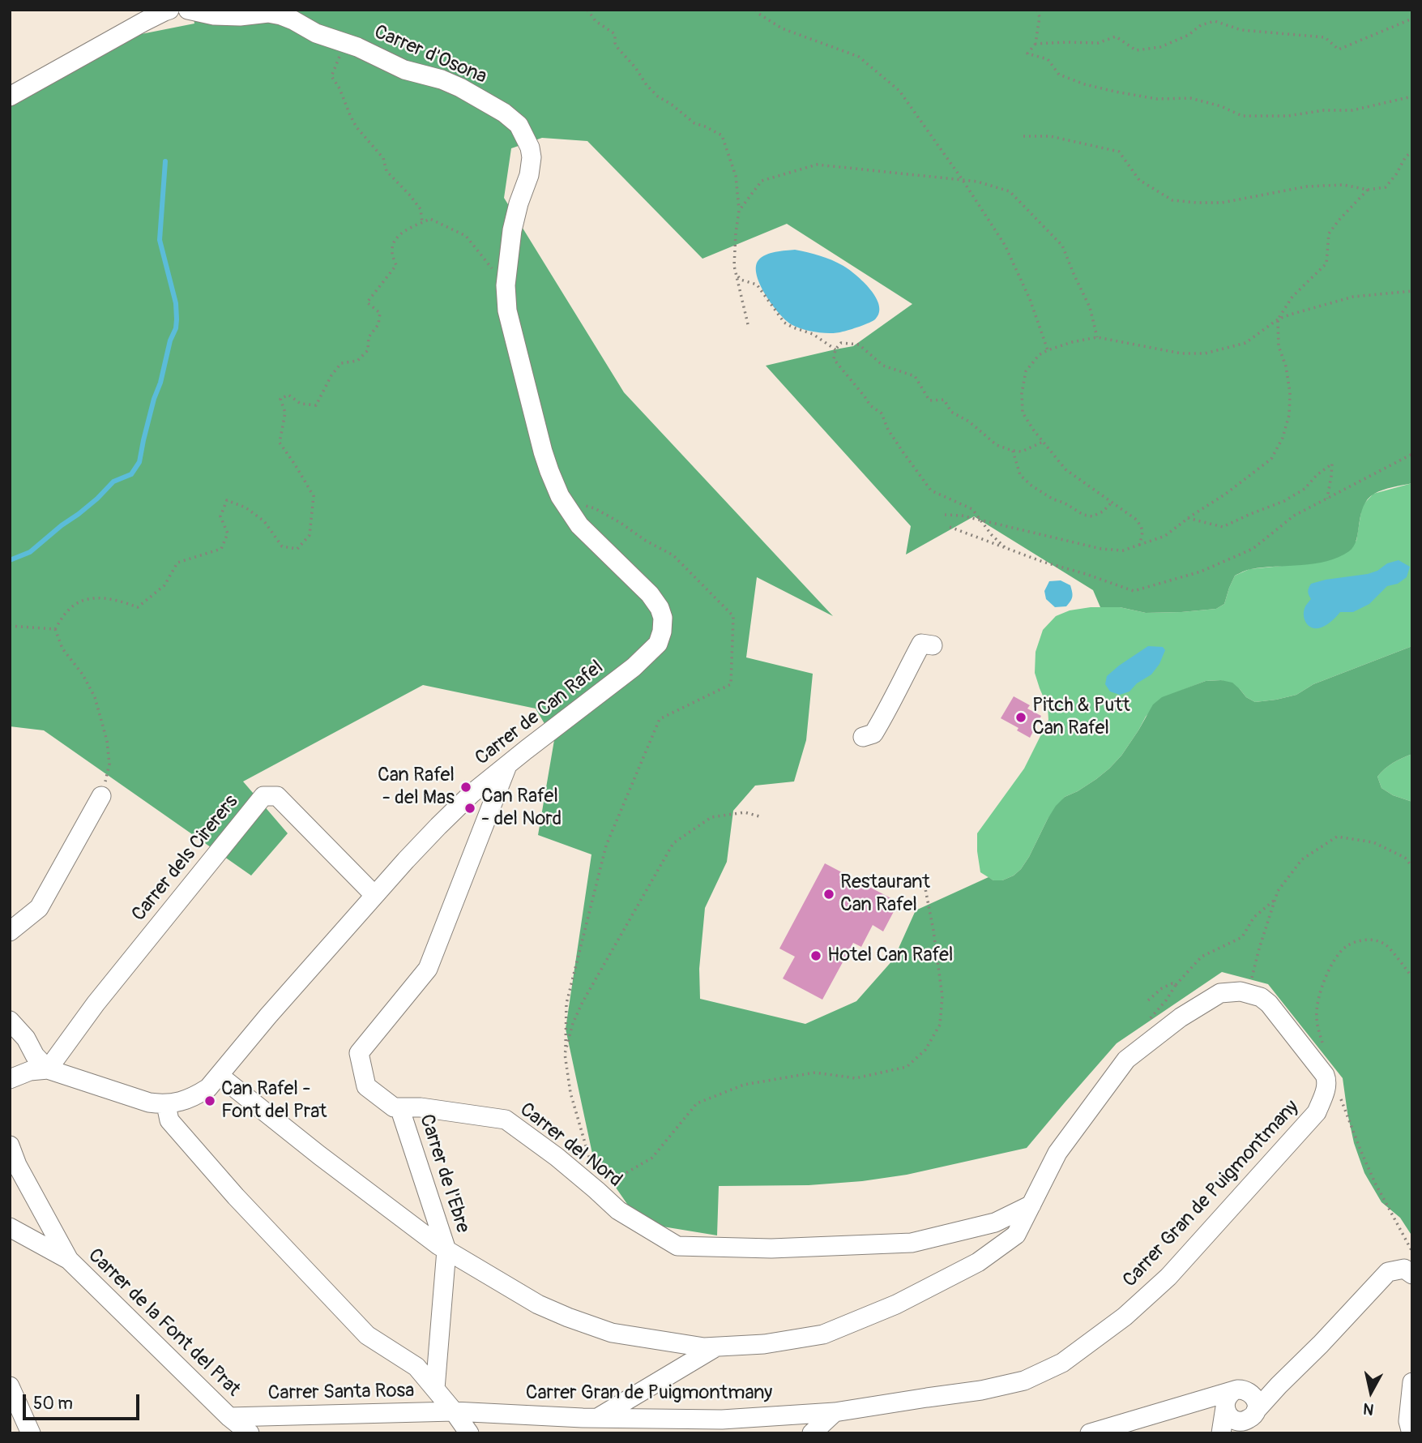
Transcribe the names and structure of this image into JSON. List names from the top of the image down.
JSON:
{
  "streets": {
    "street": [
      "Carrer d'Osona",
      "Carrer de Can Rafel",
      "Carrer dels Cirerers",
      "Carrer del Nord",
      "Carrer de l'Ebre",
      "Carrer Gran de Puigmontmany",
      "Carrer de la Font del Prat",
      "Carrer Santa Rosa"
    ]
  },
  "crossings": [
    ["Carrer d'Osona", "Carrer de Can Rafel"],
    ["Carrer de Can Rafel", "Carrer dels Cirerers"],
    ["Carrer de Can Rafel", "Carrer del Nord"],
    ["Carrer del Nord", "Carrer de l'Ebre"],
    ["Carrer Gran de Puigmontmany", "Carrer Santa Rosa"],
    ["Carrer de la Font del Prat", "Carrer Santa Rosa"]
  ],
  "places": [
    "Pitch & Putt Can Rafel",
    "Can Rafel - del Mas",
    "Can Rafel - del Nord",
    "Restaurant Can Rafel",
    "Hotel Can Rafel",
    "Can Rafel - Font del Prat"
  ],
  "scale_bar": "50 m",
  "north": "bottom"
}
